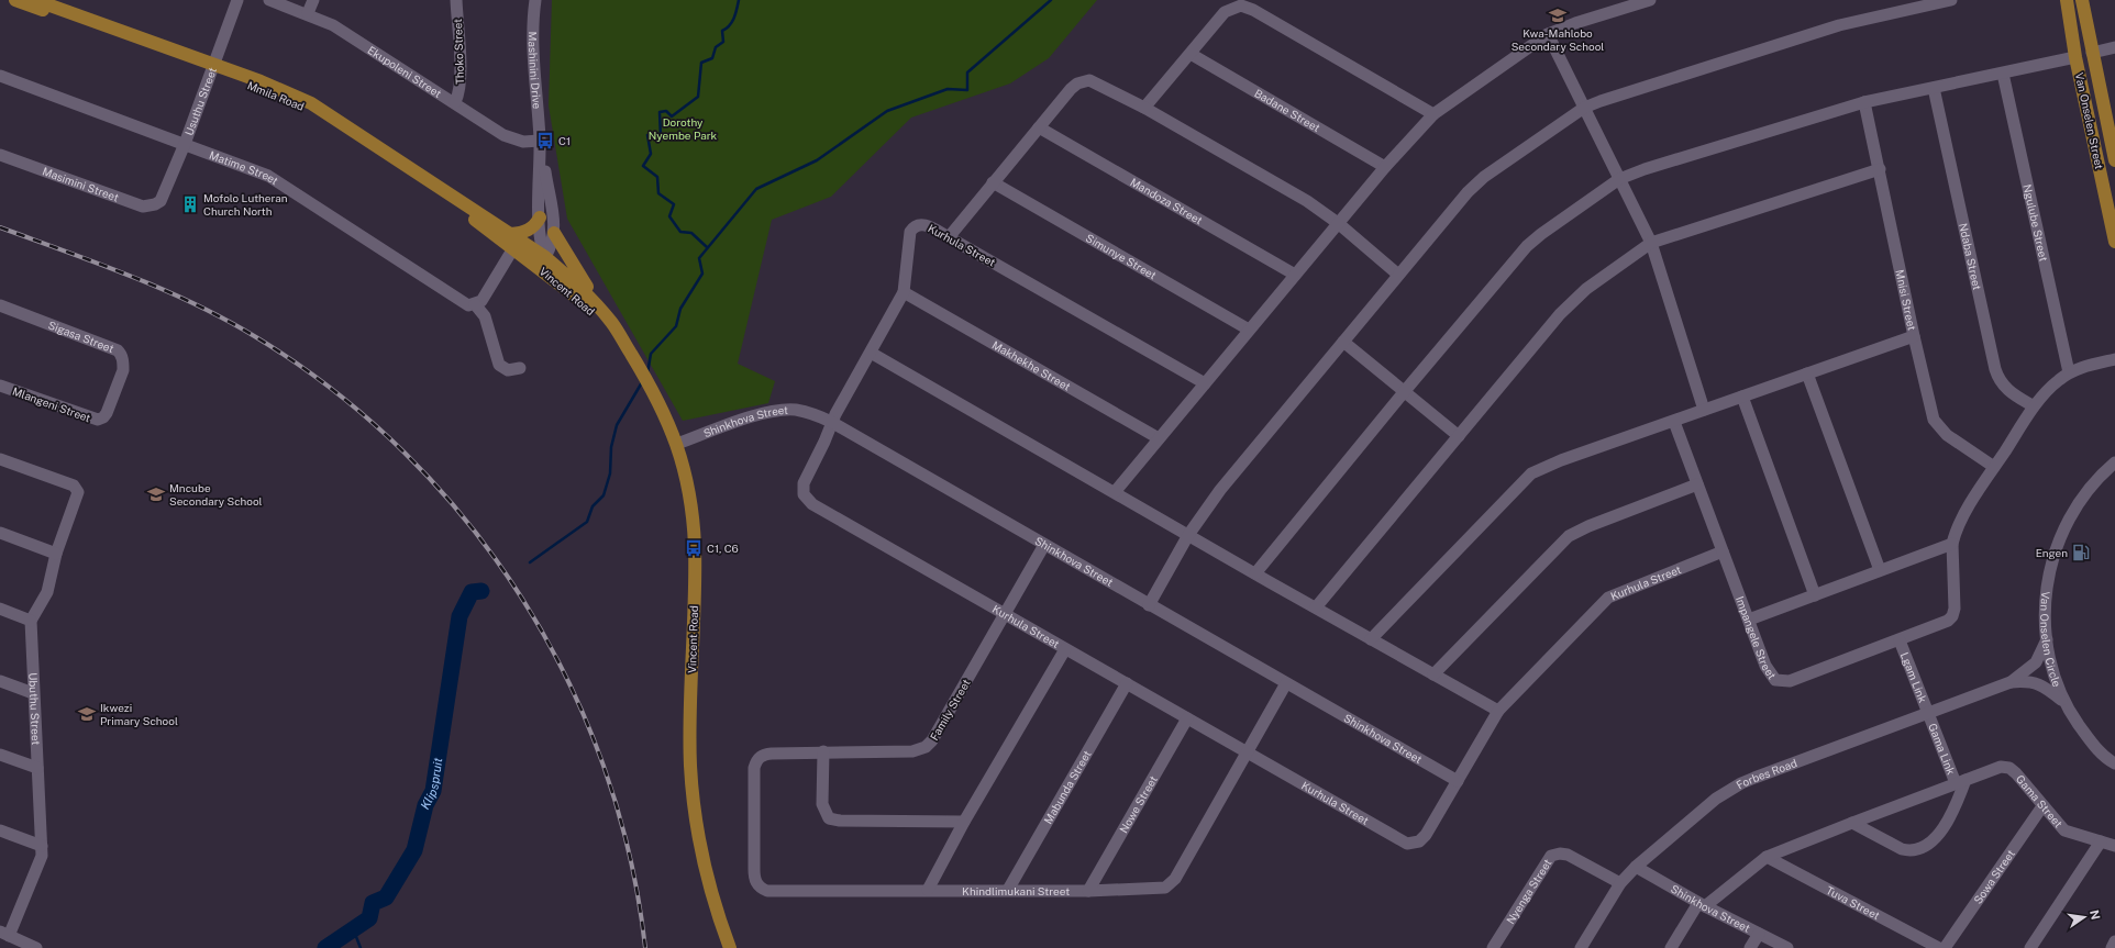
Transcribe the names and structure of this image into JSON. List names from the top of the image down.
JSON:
{
  "streets": {
    "main road": ["Mmila Road", "Van Onselen Street", "Vincent Road"],
    "street": [
      "Thoko Street",
      "Ekupoleni Street",
      "Mashinini Drive",
      "Usuthu Street",
      "Badane Street",
      "Matime Street",
      "Masimini Street",
      "Mandoza Street",
      "Ngulube Street",
      "Kurhula Street",
      "Simunye Street",
      "Ndaba Street",
      "Mnisi Street",
      "Sigasa Street",
      "Makhekhe Street",
      "Mlangeni Street",
      "Shinkhova Street",
      "Impangele Street",
      "Van Onselen Circle",
      "Lgam Link",
      "Ubuthu Street",
      "Family Street",
      "Gama Link",
      "Forbes Road",
      "Mabunda Street",
      "Gama Street",
      "Nowe Street",
      "Sowa Street",
      "Khindlimukani Street",
      "Nyenga Street",
      "Tuva Street"
    ]
  },
  "crossings": [
    ["Thoko Street", "Ekupoleni Street"],
    ["Ekupoleni Street", "Mashinini Drive"],
    ["Mashinini Drive", "Mmila Road"],
    ["Mashinini Drive", "Vincent Road"],
    ["Mmila Road", "Usuthu Street"],
    ["Mmila Road", "Vincent Road"],
    ["Usuthu Street", "Matime Street"],
    ["Usuthu Street", "Masimini Street"],
    ["Kurhula Street", "Makhekhe Street"],
    ["Kurhula Street", "Shinkhova Street"],
    ["Kurhula Street", "Impangele Street"],
    ["Kurhula Street", "Family Street"],
    ["Kurhula Street", "Mabunda Street"],
    ["Kurhula Street", "Nowe Street"],
    ["Kurhula Street", "Khindlimukani Street"],
    ["Vincent Road", "Shinkhova Street"],
    ["Sigasa Street", "Mlangeni Street"],
    ["Shinkhova Street", "Family Street"],
    ["Shinkhova Street", "Forbes Road"],
    ["Shinkhova Street", "Gama Street"],
    ["Shinkhova Street", "Khindlimukani Street"],
    ["Impangele Street", "Lgam Link"],
    ["Van Onselen Circle", "Forbes Road"],
    ["Lgam Link", "Gama Link"],
    ["Lgam Link", "Forbes Road"],
    ["Family Street", "Khindlimukani Street"],
    ["Gama Link", "Forbes Road"],
    ["Gama Link", "Gama Street"],
    ["Forbes Road", "Nyenga Street"],
    ["Mabunda Street", "Khindlimukani Street"],
    ["Gama Street", "Sowa Street"],
    ["Gama Street", "Tuva Street"],
    ["Nowe Street", "Khindlimukani Street"]
  ],
  "water": ["Klipspruit"],
  "parks": ["Dorothy Nyembe Park"],
  "places": {
    "school or university": ["Kwa-Mahlobo Secondary School", "Mncube Secondary School", "Ikwezi Primary School"],
    "bus stop": ["C1", "C1, C6"],
    "building": ["Mofolo Lutheran Church North"],
    "fuel station": ["Engen"]
  },
  "north": "right"
}
